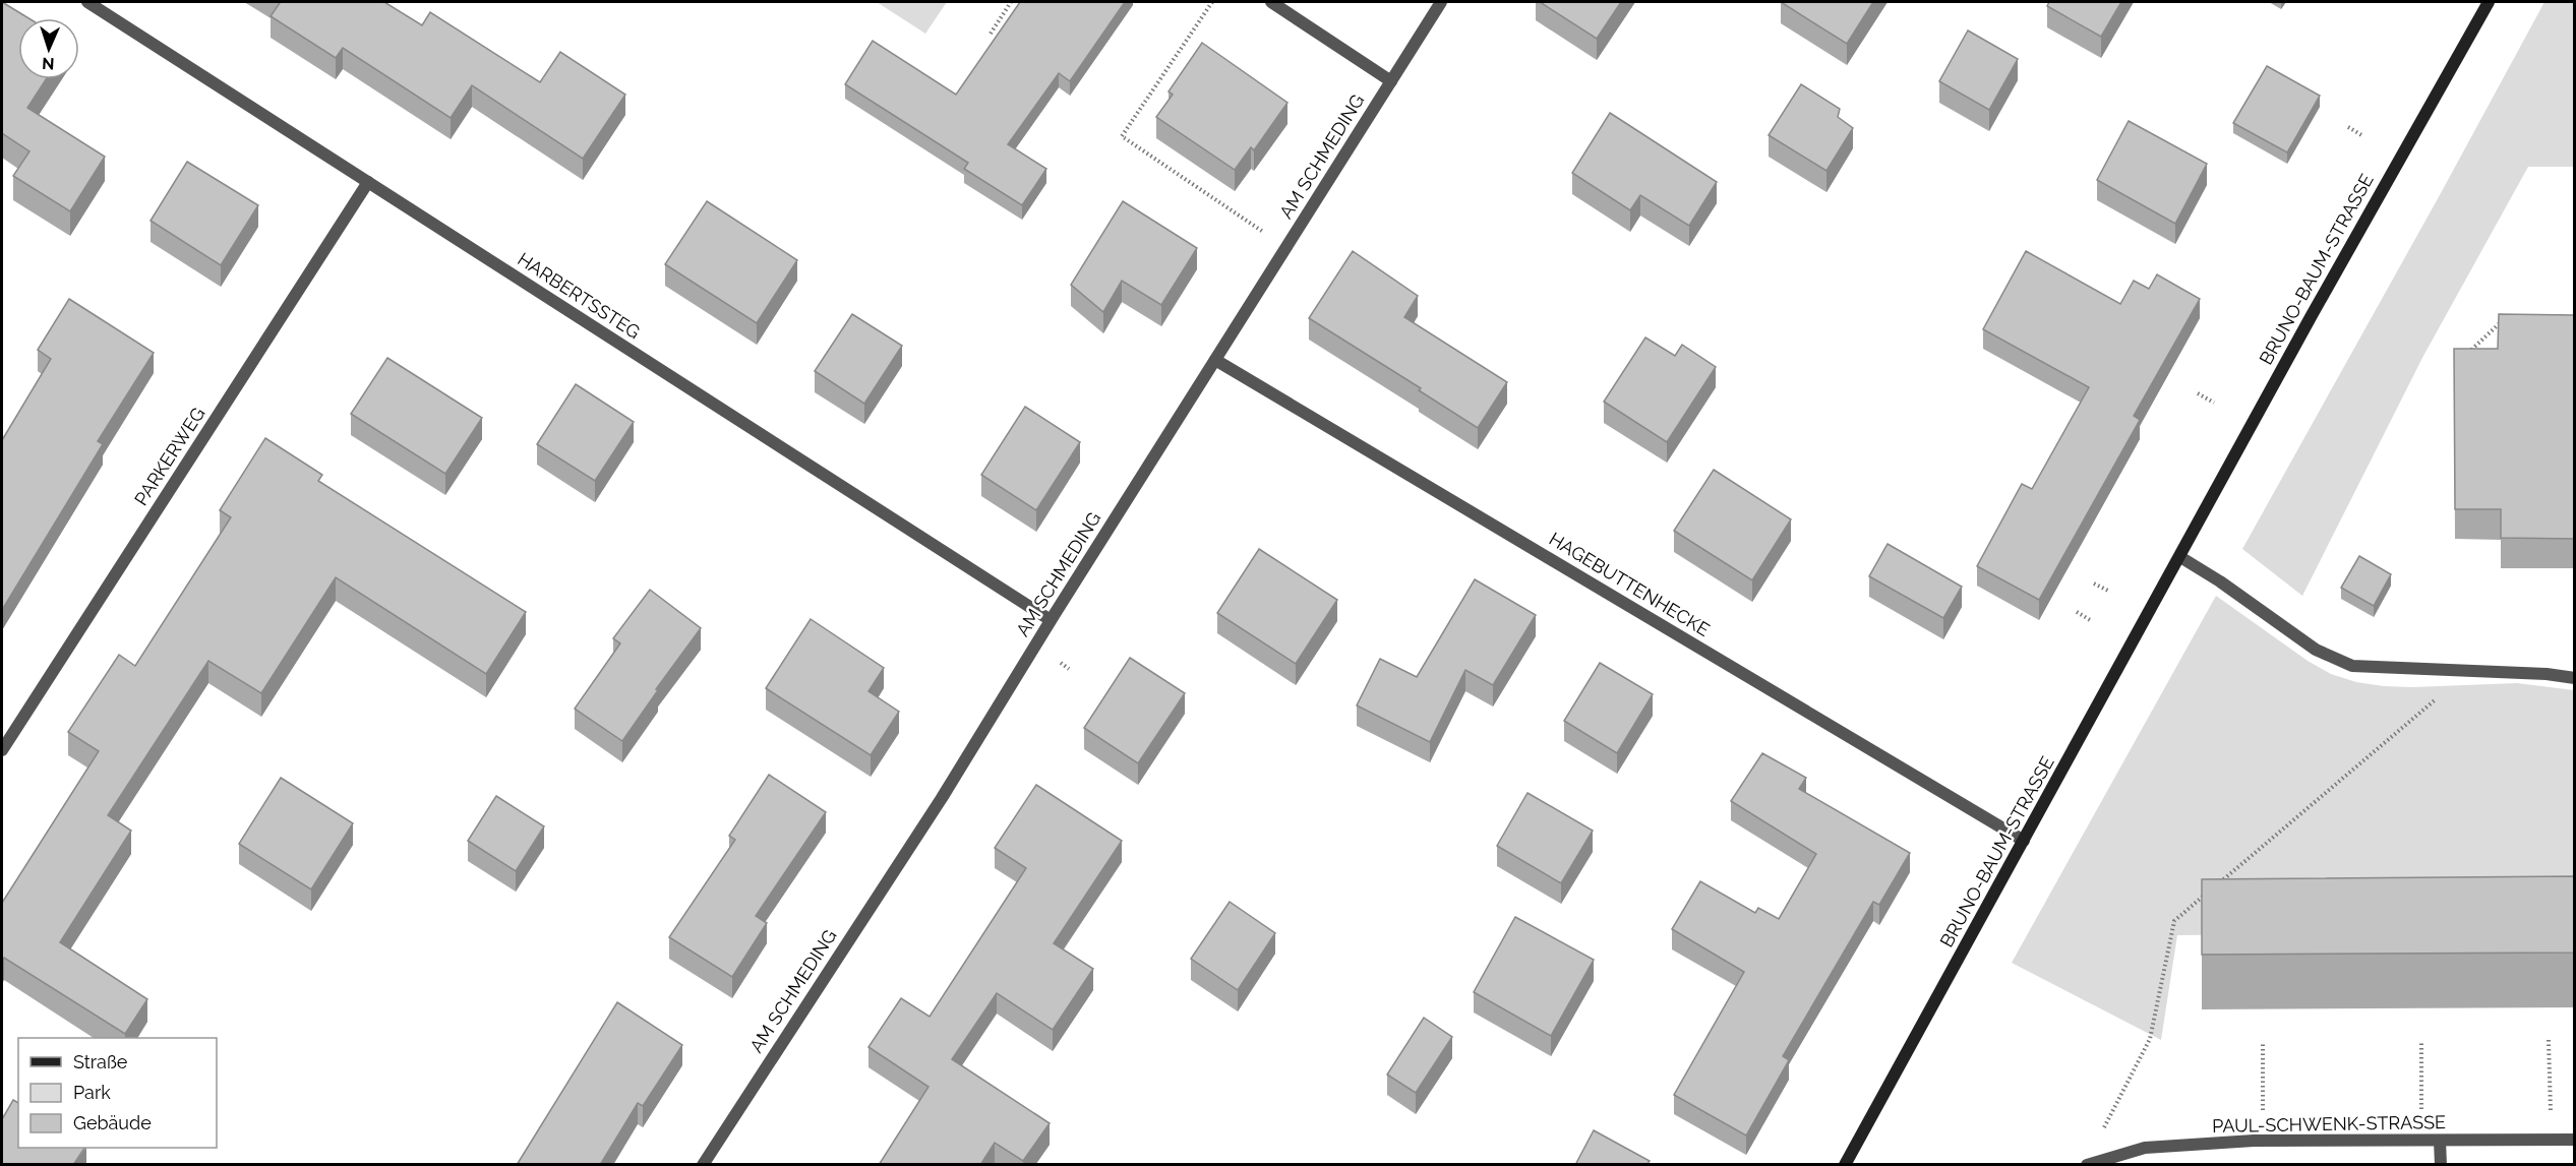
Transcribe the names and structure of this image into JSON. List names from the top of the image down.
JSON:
{
  "streets": {
    "street": [
      "AM SCHMEDING",
      "BRUNO-BAUM-STRASSE",
      "HARBERTSSTEG",
      "PARKERWEG",
      "HAGEBUTTENHECKE",
      "PAUL-SCHWENK-STRASSE"
    ]
  },
  "crossings": [
    ["AM SCHMEDING", "HARBERTSSTEG"],
    ["AM SCHMEDING", "HAGEBUTTENHECKE"],
    ["BRUNO-BAUM-STRASSE", "HAGEBUTTENHECKE"],
    ["HARBERTSSTEG", "PARKERWEG"]
  ],
  "legend": ["Straße", "Park", "Gebäude"],
  "north": "bottom"
}
